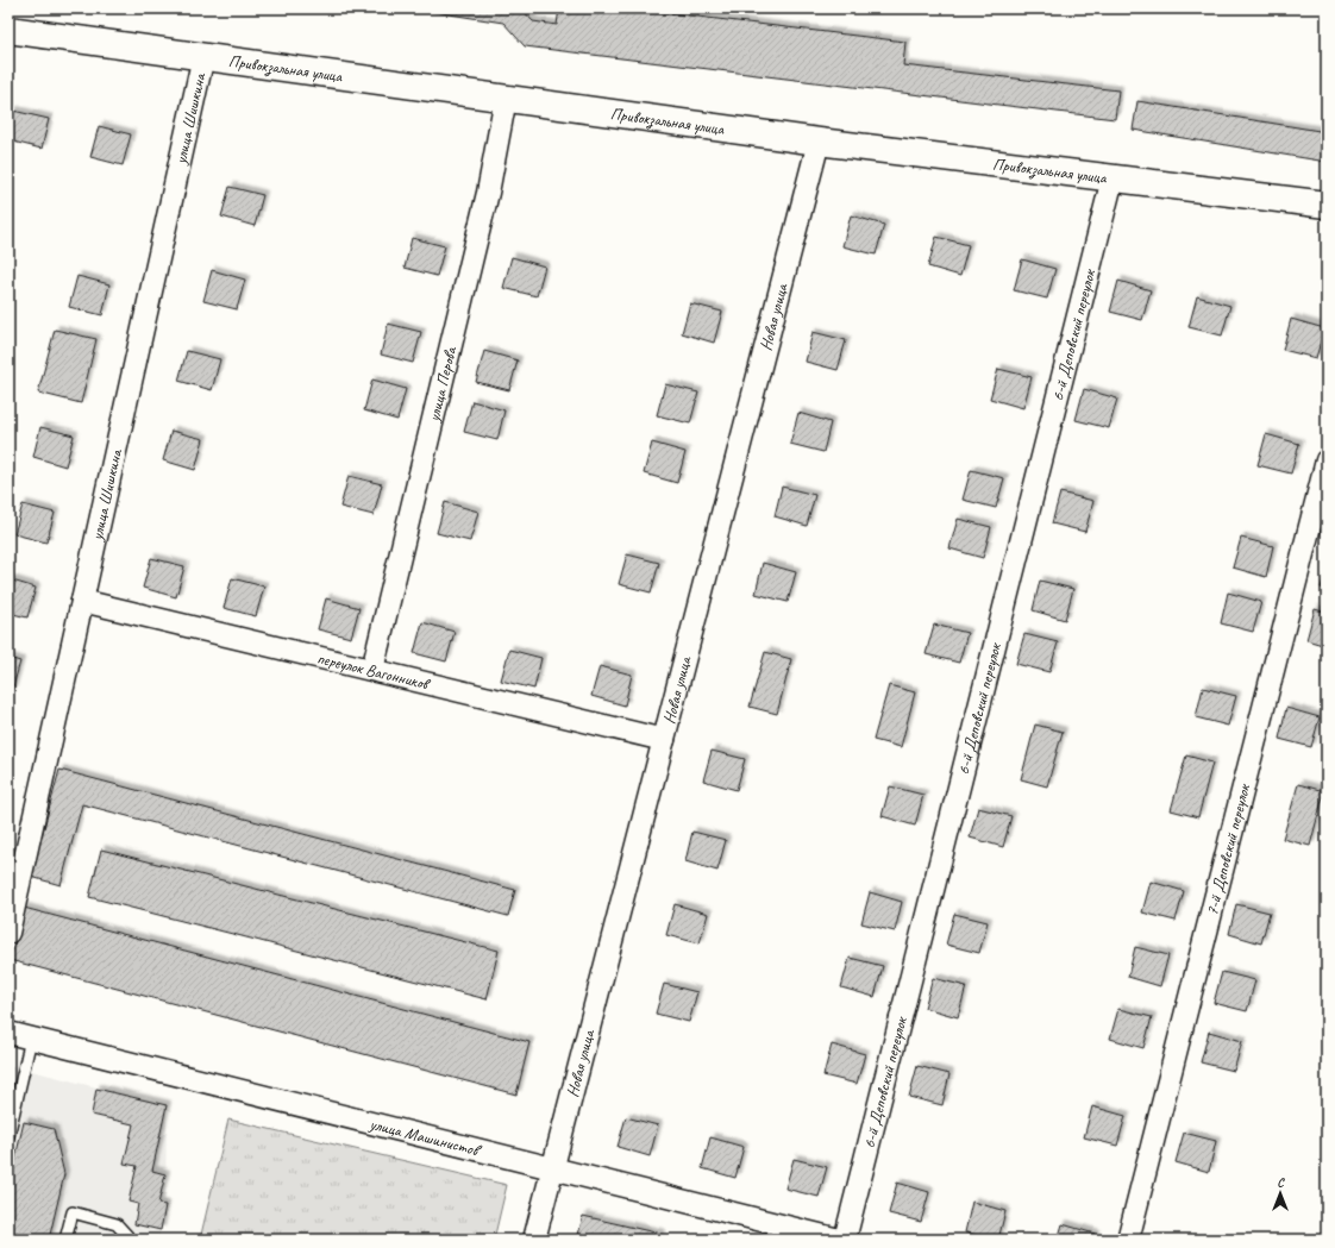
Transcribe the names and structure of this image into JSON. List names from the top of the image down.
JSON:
{
  "streets": {
    "street": [
      "Привокзальная улица",
      "улица Шишкина",
      "Новая улица",
      "6-й Деповский переулок",
      "улица Перова",
      "переулок Вагонников",
      "7-й Деповский переулок",
      "улица Машинистов"
    ]
  },
  "crossings": [
    ["Привокзальная улица", "улица Шишкина"],
    ["Привокзальная улица", "Новая улица"],
    ["Привокзальная улица", "6-й Деповский переулок"],
    ["Привокзальная улица", "улица Перова"],
    ["улица Шишкина", "переулок Вагонников"],
    ["Новая улица", "переулок Вагонников"],
    ["Новая улица", "улица Машинистов"],
    ["улица Перова", "переулок Вагонников"]
  ],
  "north": "top"
}
